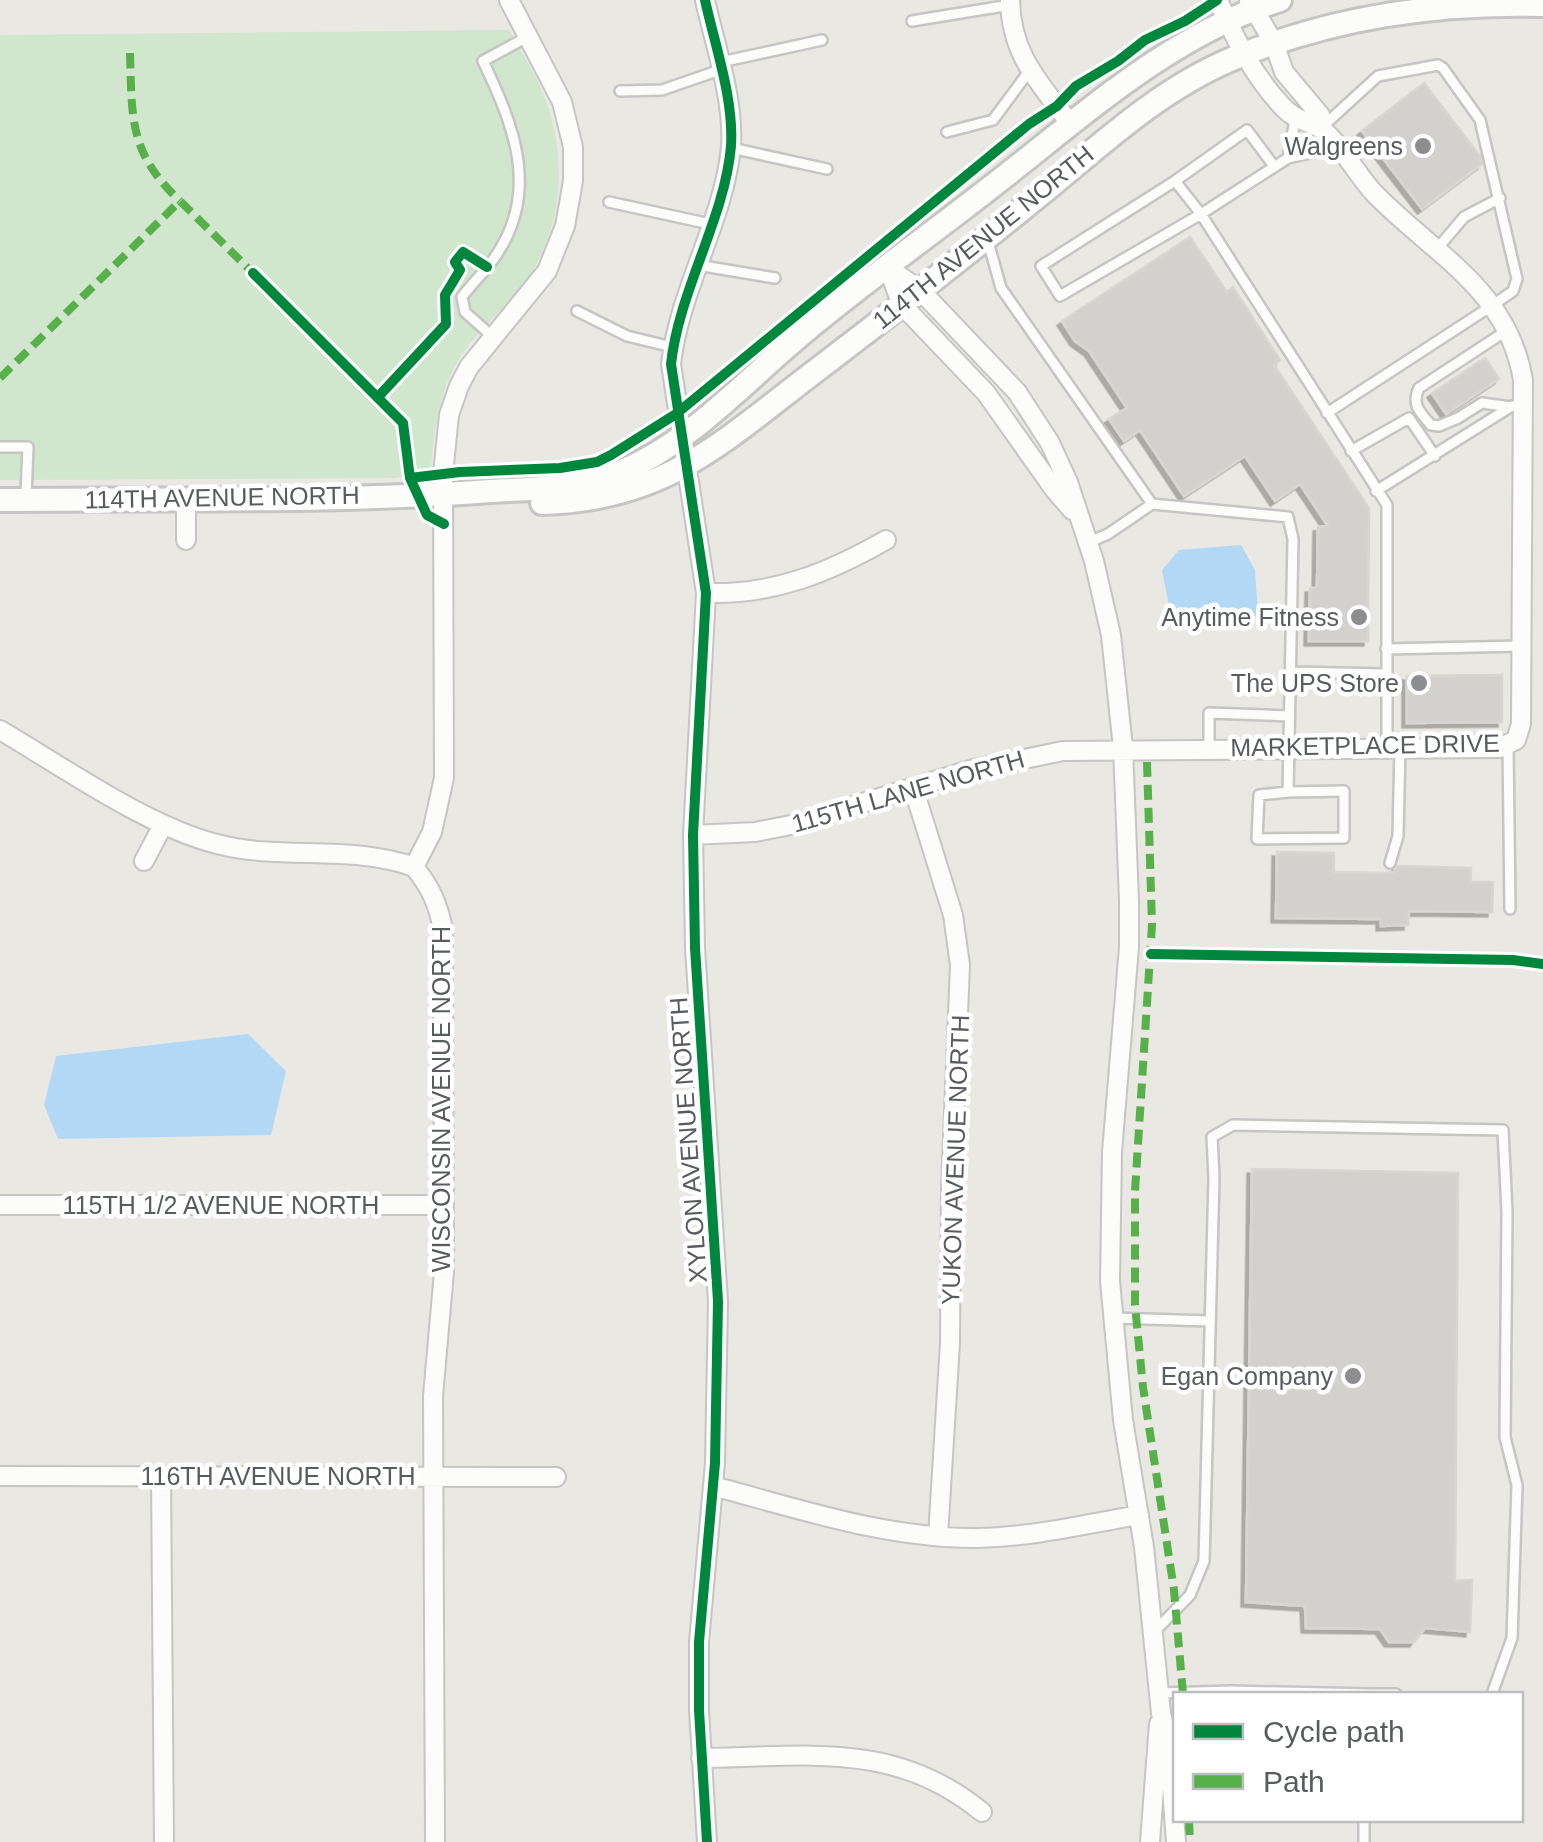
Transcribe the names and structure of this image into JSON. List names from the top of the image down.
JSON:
{
  "streets": {
    "street": [
      "114TH AVENUE NORTH",
      "MARKETPLACE DRIVE",
      "115TH LANE NORTH",
      "WISCONSIN AVENUE NORTH",
      "XYLON AVENUE NORTH",
      "YUKON AVENUE NORTH",
      "115TH 1/2 AVENUE NORTH",
      "116TH AVENUE NORTH"
    ]
  },
  "crossings": [
    ["114TH AVENUE NORTH", "MARKETPLACE DRIVE"],
    ["114TH AVENUE NORTH", "XYLON AVENUE NORTH"],
    ["MARKETPLACE DRIVE", "115TH LANE NORTH"],
    ["115TH LANE NORTH", "XYLON AVENUE NORTH"],
    ["115TH LANE NORTH", "YUKON AVENUE NORTH"],
    ["WISCONSIN AVENUE NORTH", "115TH 1/2 AVENUE NORTH"],
    ["WISCONSIN AVENUE NORTH", "116TH AVENUE NORTH"]
  ],
  "places": [
    "Walgreens",
    "Anytime Fitness",
    "The UPS Store",
    "Egan Company"
  ],
  "legend": ["Cycle path", "Path"]
}
